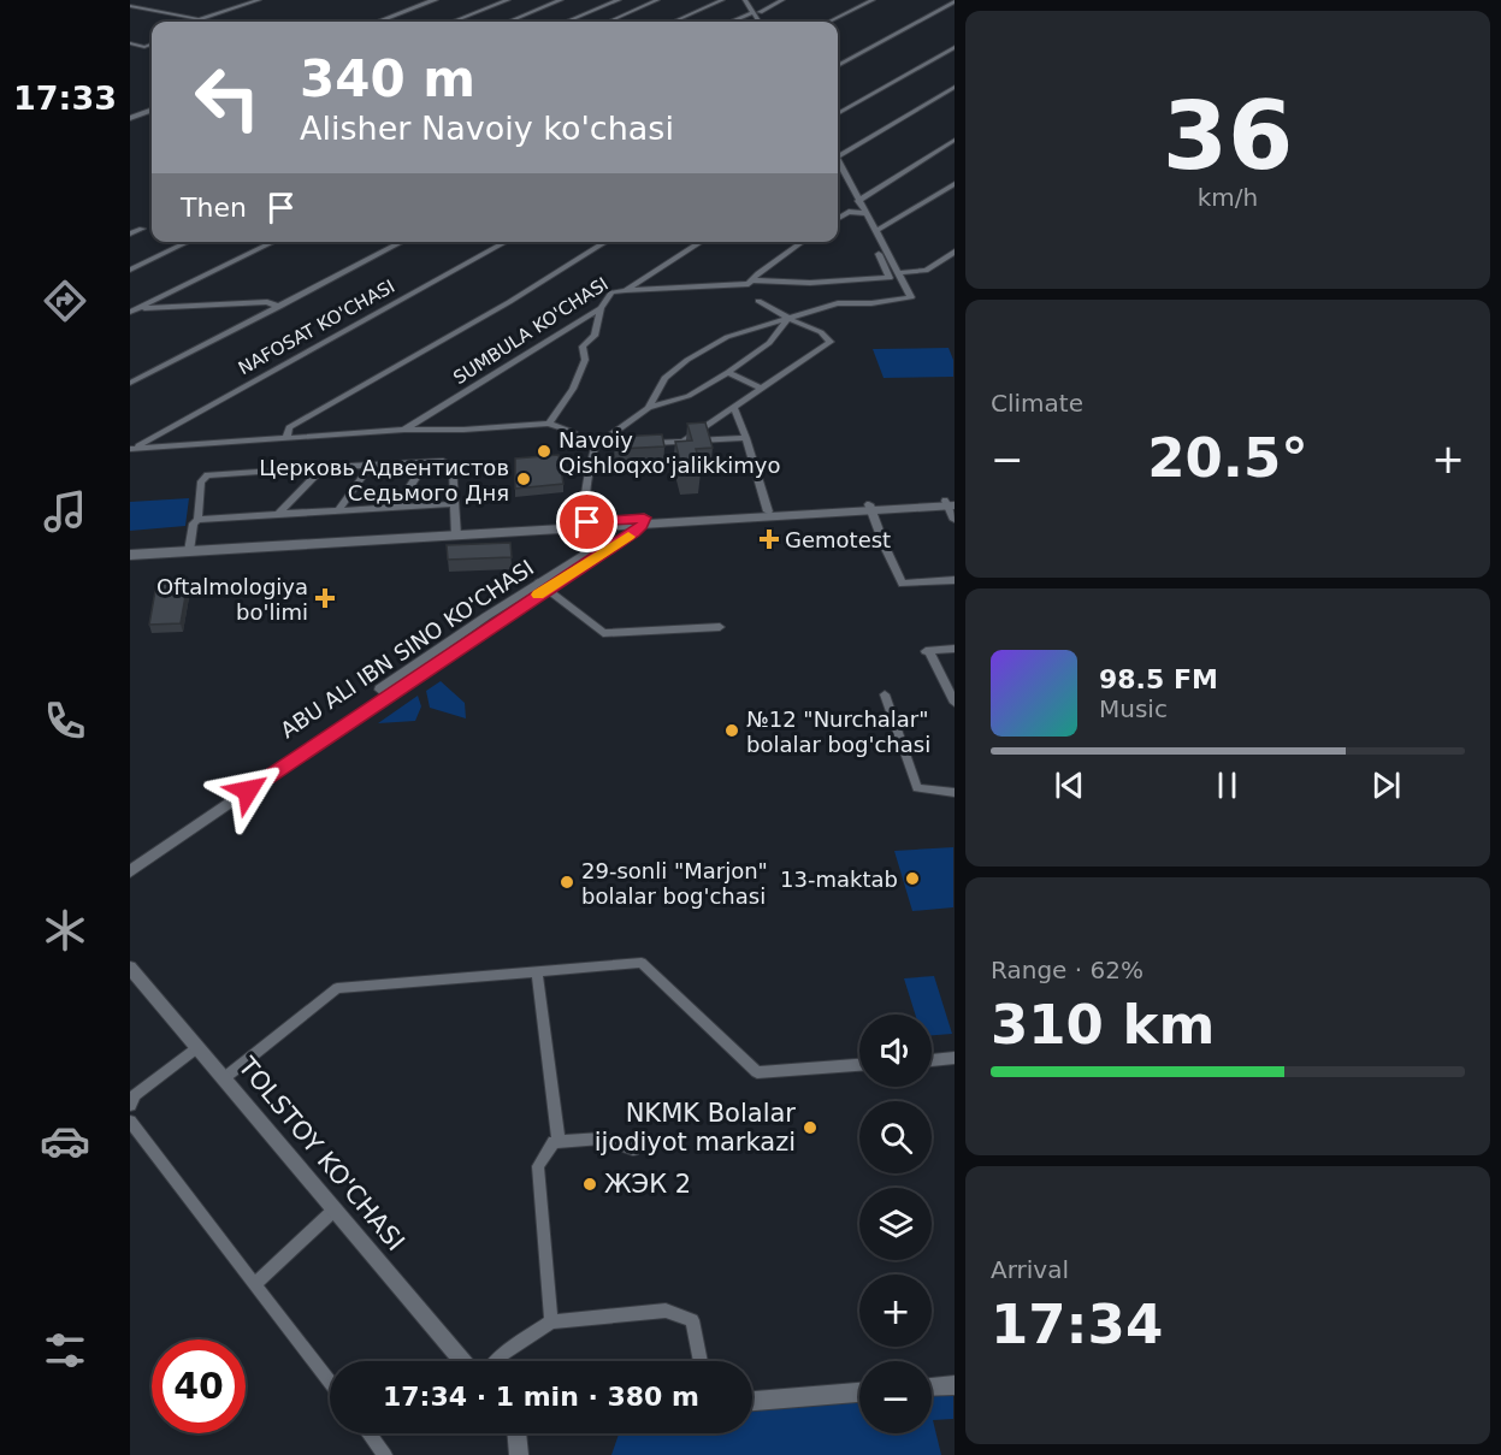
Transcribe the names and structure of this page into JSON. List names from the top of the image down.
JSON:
{
  "streets": {
    "street": [
      "NAFOSAT KO'CHASI",
      "SUMBULA KO'CHASI",
      "ABU ALI IBN SINO KO'CHASI",
      "TOLSTOY KO'CHASI"
    ]
  },
  "places": {
    "other": [
      "Navoiy Qishloqxo'jalikkimyo",
      "Церковь Адвентистов Седьмого Дня",
      "№12 \"Nurchalar\" bolalar bog'chasi",
      "13-maktab",
      "29-sonli \"Marjon\" bolalar bog'chasi",
      "NKMK Bolalar ijodiyot markazi",
      "ЖЭК 2"
    ],
    "health": ["Gemotest", "Oftalmologiya bo'limi"]
  },
  "page": {
    "tabs": "17:33",
    "tile": [
      ["36", "km/h"],
      "Climate",
      ["Range · 62%", "310 km"],
      ["Arrival", "17:34"]
    ],
    "turn": ["340 m", "Alisher Navoiy ko'chasi"],
    "then": "Then",
    "heat": ["−", "20.5°", "+"],
    "song": ["98.5 FM", "Music"],
    "map_buttons": ["+", "−"],
    "limit": "40",
    "trip": "17:34 · 1 min · 380 m"
  }
}
